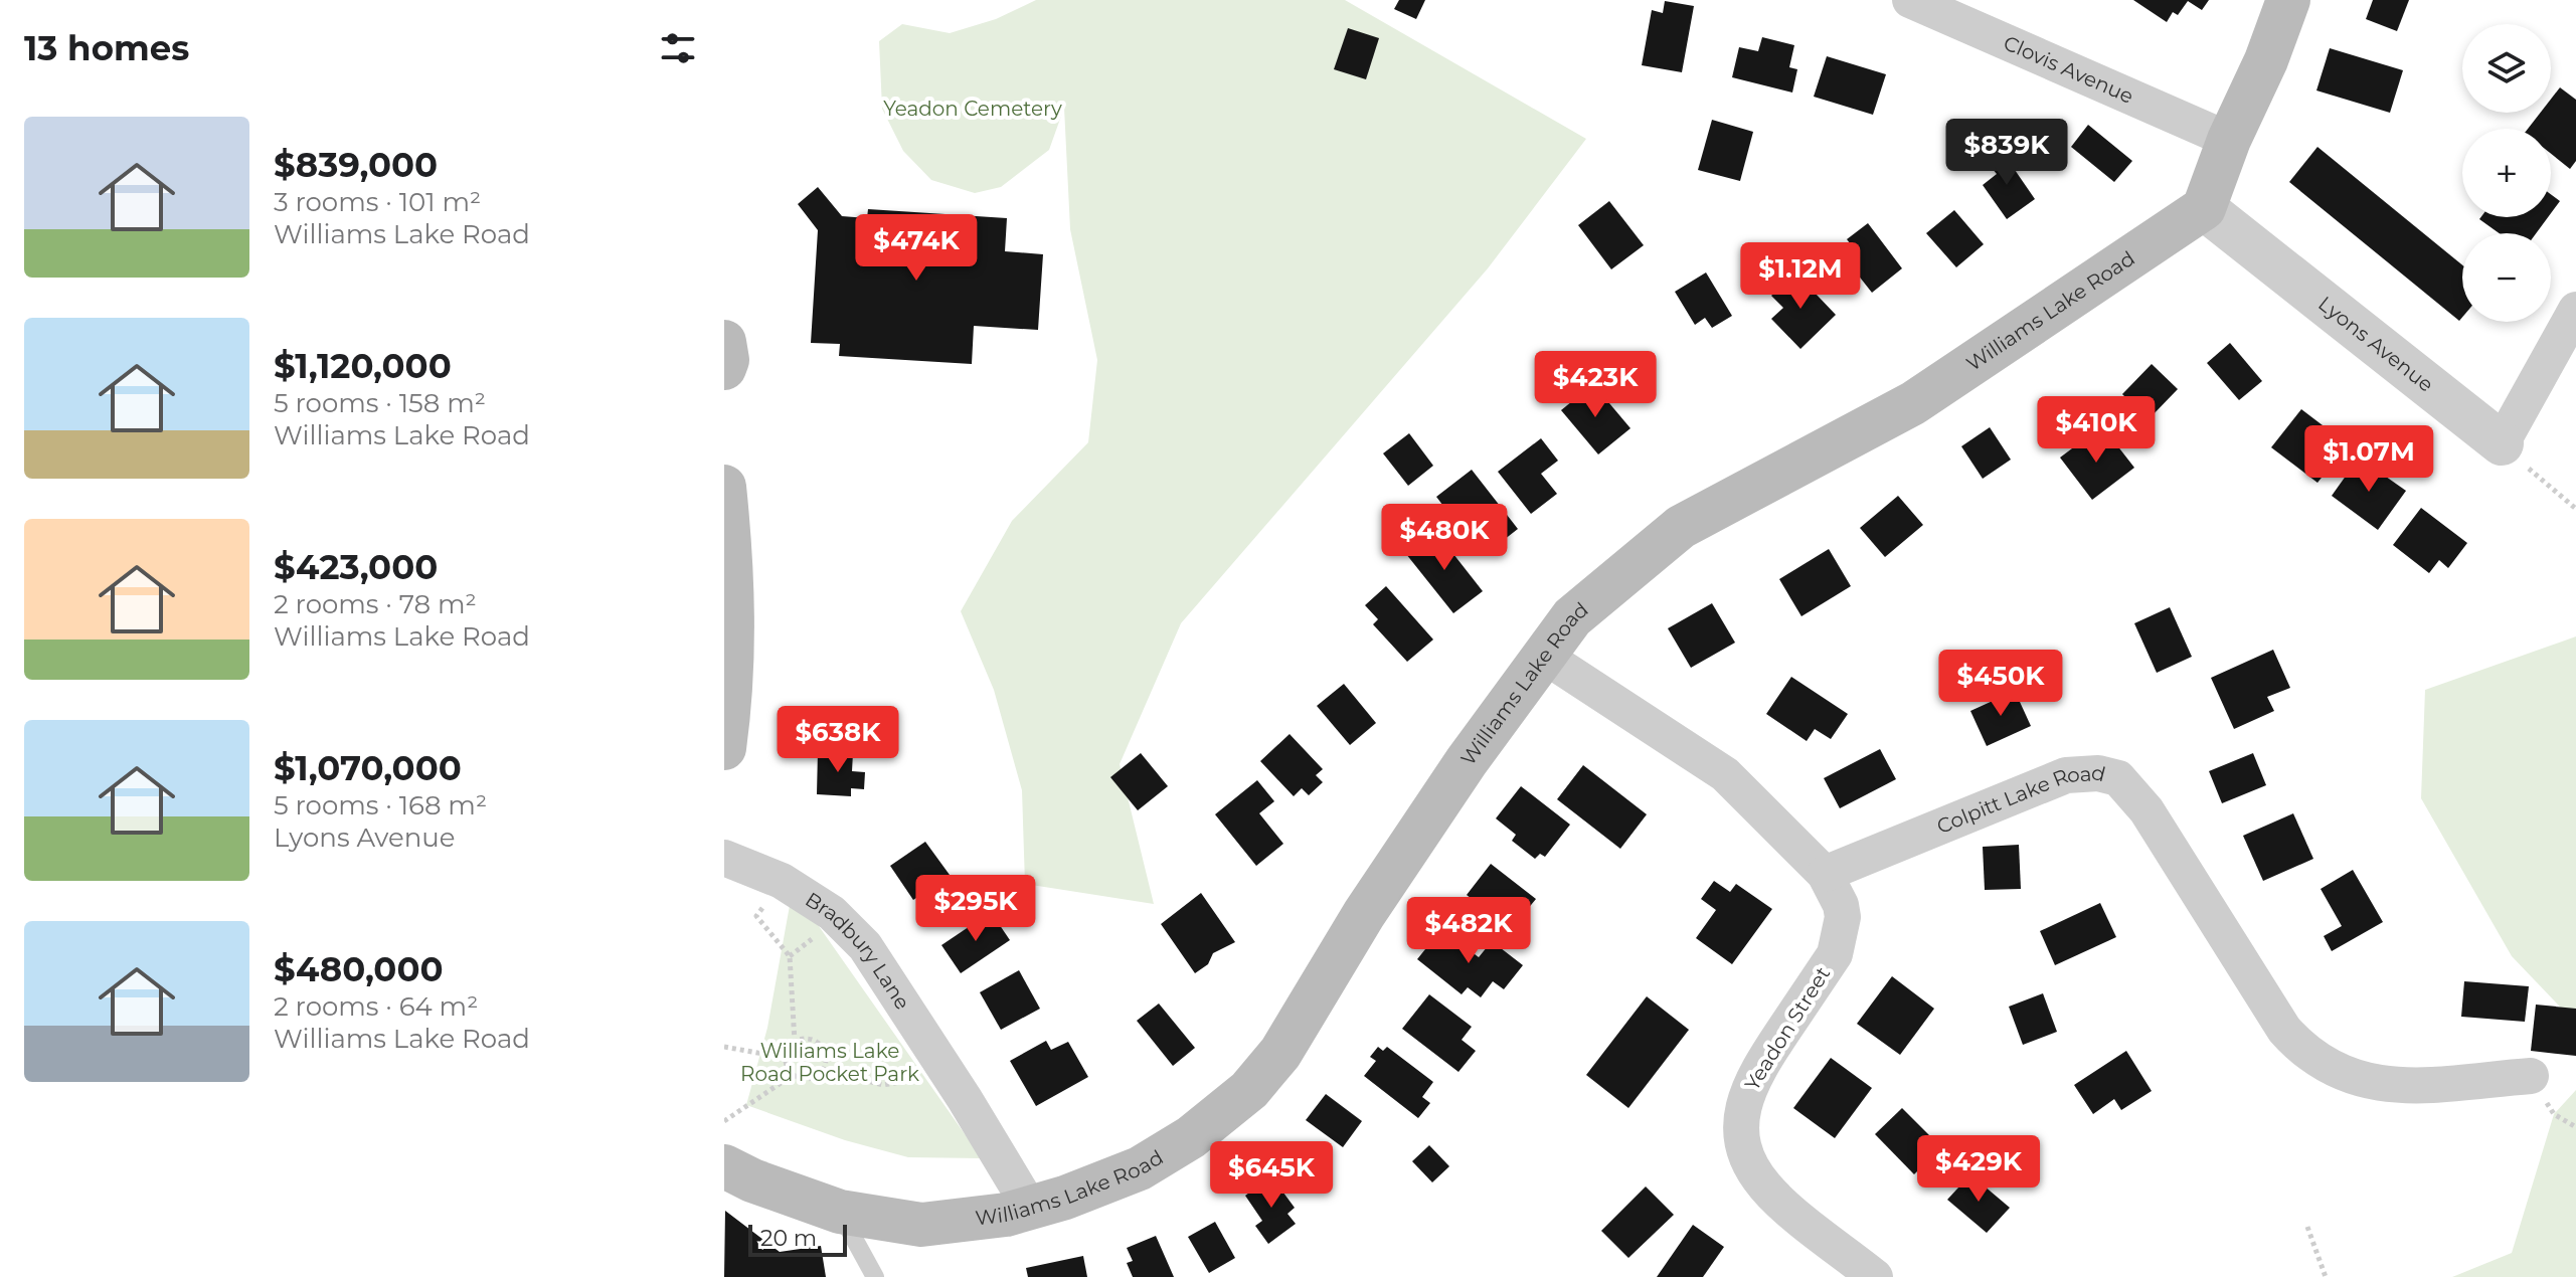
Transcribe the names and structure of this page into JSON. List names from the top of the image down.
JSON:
{
  "streets": {
    "main road": ["Williams Lake Road"],
    "street": [
      "Clovis Avenue",
      "Lyons Avenue",
      "Colpitt Lake Road",
      "Bradbury Lane",
      "Yeadon Street"
    ]
  },
  "crossings": [
    ["Williams Lake Road", "Lyons Avenue"],
    ["Williams Lake Road", "Bradbury Lane"],
    ["Colpitt Lake Road", "Yeadon Street"]
  ],
  "parks": ["Yeadon Cemetery", "Williams Lake Road Pocket Park"],
  "scale_bar": "20 m",
  "page": {
    "heading": "13 homes",
    "map_buttons": ["+", "−"],
    "list": [
      {
        "name": "$839,000",
        "note": "3 rooms · 101 m² · Williams Lake Road"
      },
      {
        "name": "$1,120,000",
        "note": "5 rooms · 158 m² · Williams Lake Road"
      },
      {
        "name": "$423,000",
        "note": "2 rooms · 78 m² · Williams Lake Road"
      },
      {
        "name": "$1,070,000",
        "note": "5 rooms · 168 m² · Lyons Avenue"
      },
      {
        "name": "$480,000",
        "note": "2 rooms · 64 m² · Williams Lake Road"
      }
    ],
    "price": [
      "$839K",
      "$474K",
      "$1.12M",
      "$423K",
      "$410K",
      "$1.07M",
      "$480K",
      "$450K",
      "$638K",
      "$295K",
      "$482K",
      "$429K",
      "$645K"
    ],
    "scale": "20 m"
  }
}
